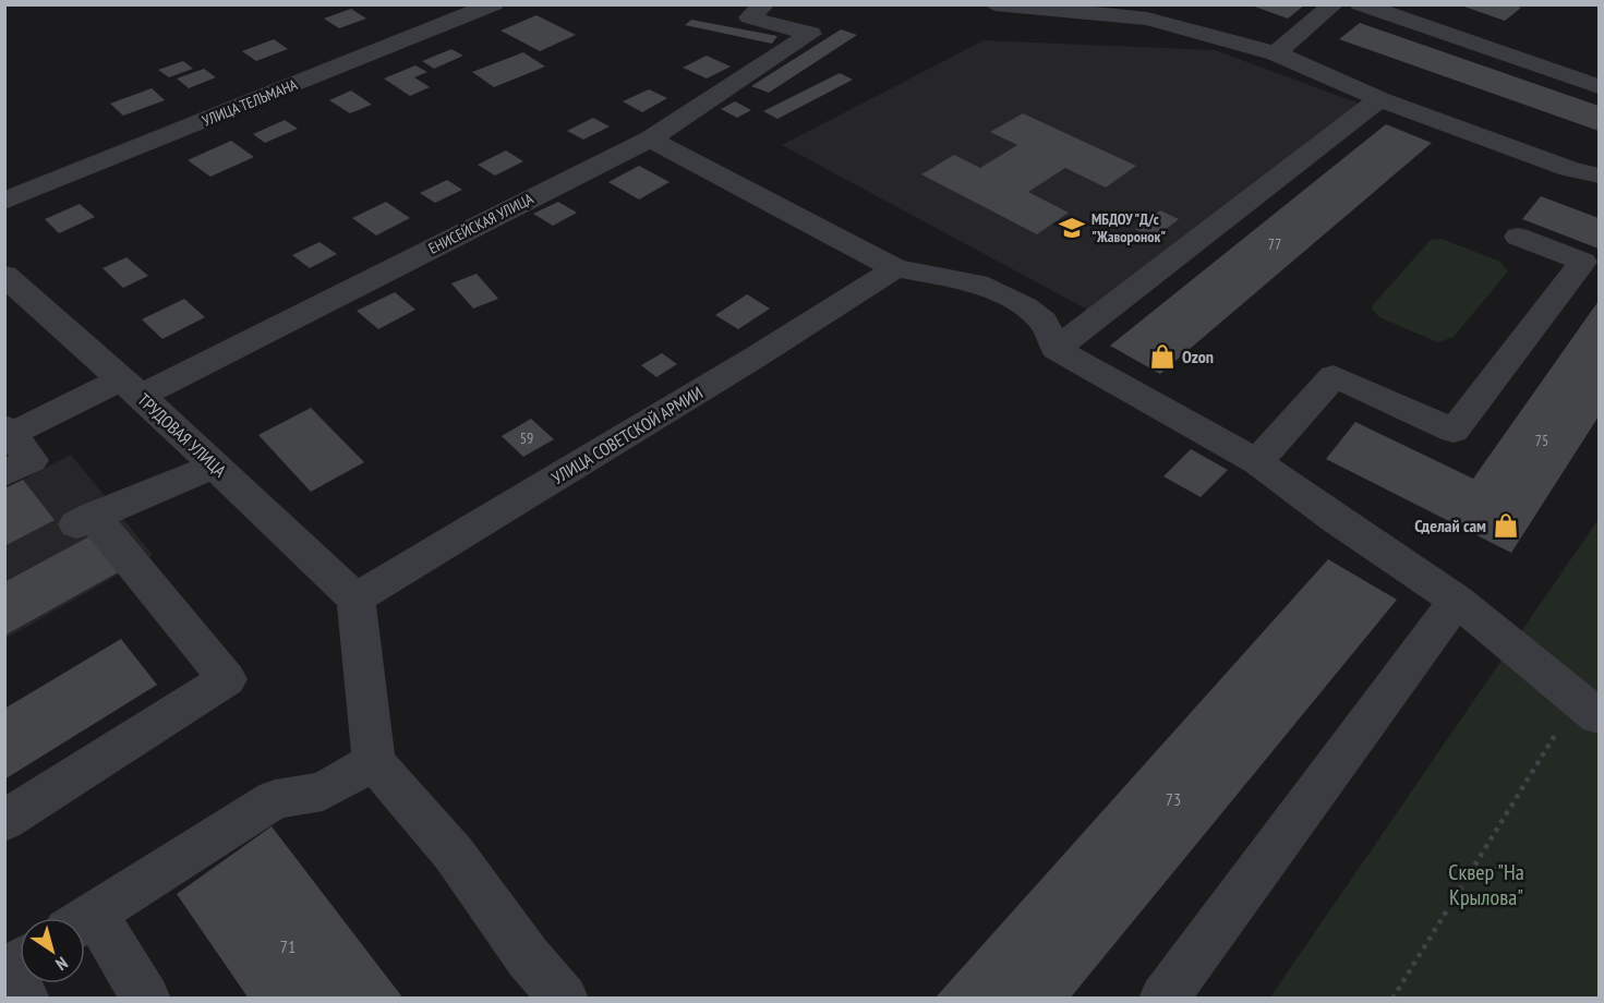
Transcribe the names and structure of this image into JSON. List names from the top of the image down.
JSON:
{
  "streets": {
    "street": [
      "УЛИЦА ТЕЛЬМАНА",
      "ЕНИСЕЙСКАЯ УЛИЦА",
      "ТРУДОВАЯ УЛИЦА",
      "УЛИЦА СОВЕТСКОЙ АРМИИ"
    ]
  },
  "crossings": [
    ["ЕНИСЕЙСКАЯ УЛИЦА", "ТРУДОВАЯ УЛИЦА"],
    ["ТРУДОВАЯ УЛИЦА", "УЛИЦА СОВЕТСКОЙ АРМИИ"]
  ],
  "parks": ["Сквер \"На Крылова\""],
  "places": {
    "school or university": ["МБДОУ \"Д/с \"Жаворонок\""],
    "shop": ["Ozon", "Сделай сам"]
  },
  "house_numbers": [
    "77",
    "59",
    "75",
    "73",
    "71"
  ],
  "north": "bottom right"
}
